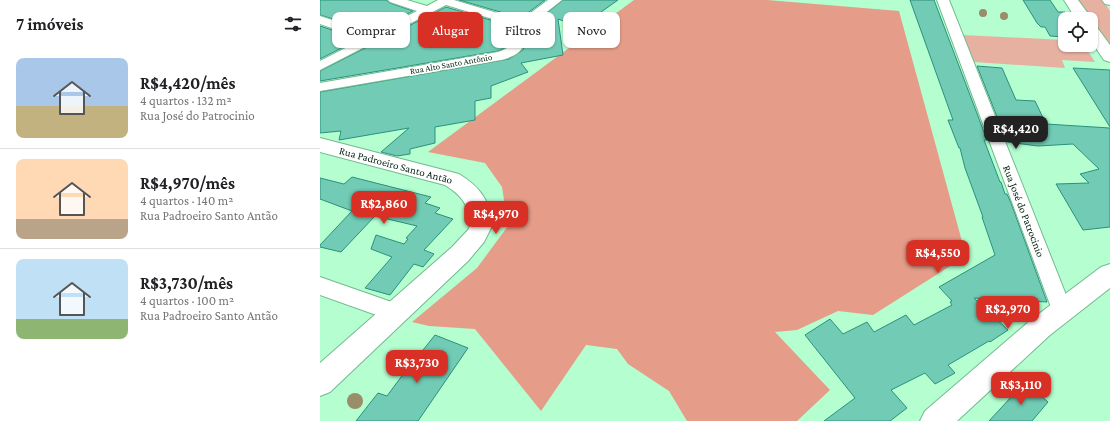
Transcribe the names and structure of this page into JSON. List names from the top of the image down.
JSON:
{
  "streets": {
    "main road": ["Rua Padroeiro Santo Antão"],
    "street": ["Rua Alto Santo Antônio", "Rua José do Patrocinio"]
  },
  "page": {
    "heading": "7 imóveis",
    "chip": [
      "Comprar",
      "Alugar",
      "Filtros",
      "Novo"
    ],
    "list": [
      {
        "name": "R$4,420/mês",
        "note": "4 quartos · 132 m² · Rua José do Patrocinio"
      },
      {
        "name": "R$4,970/mês",
        "note": "4 quartos · 140 m² · Rua Padroeiro Santo Antão"
      },
      {
        "name": "R$3,730/mês",
        "note": "4 quartos · 100 m² · Rua Padroeiro Santo Antão"
      }
    ],
    "price": [
      "R$4,420",
      "R$2,860",
      "R$4,970",
      "R$4,550",
      "R$2,970",
      "R$3,730",
      "R$3,110"
    ]
  }
}
